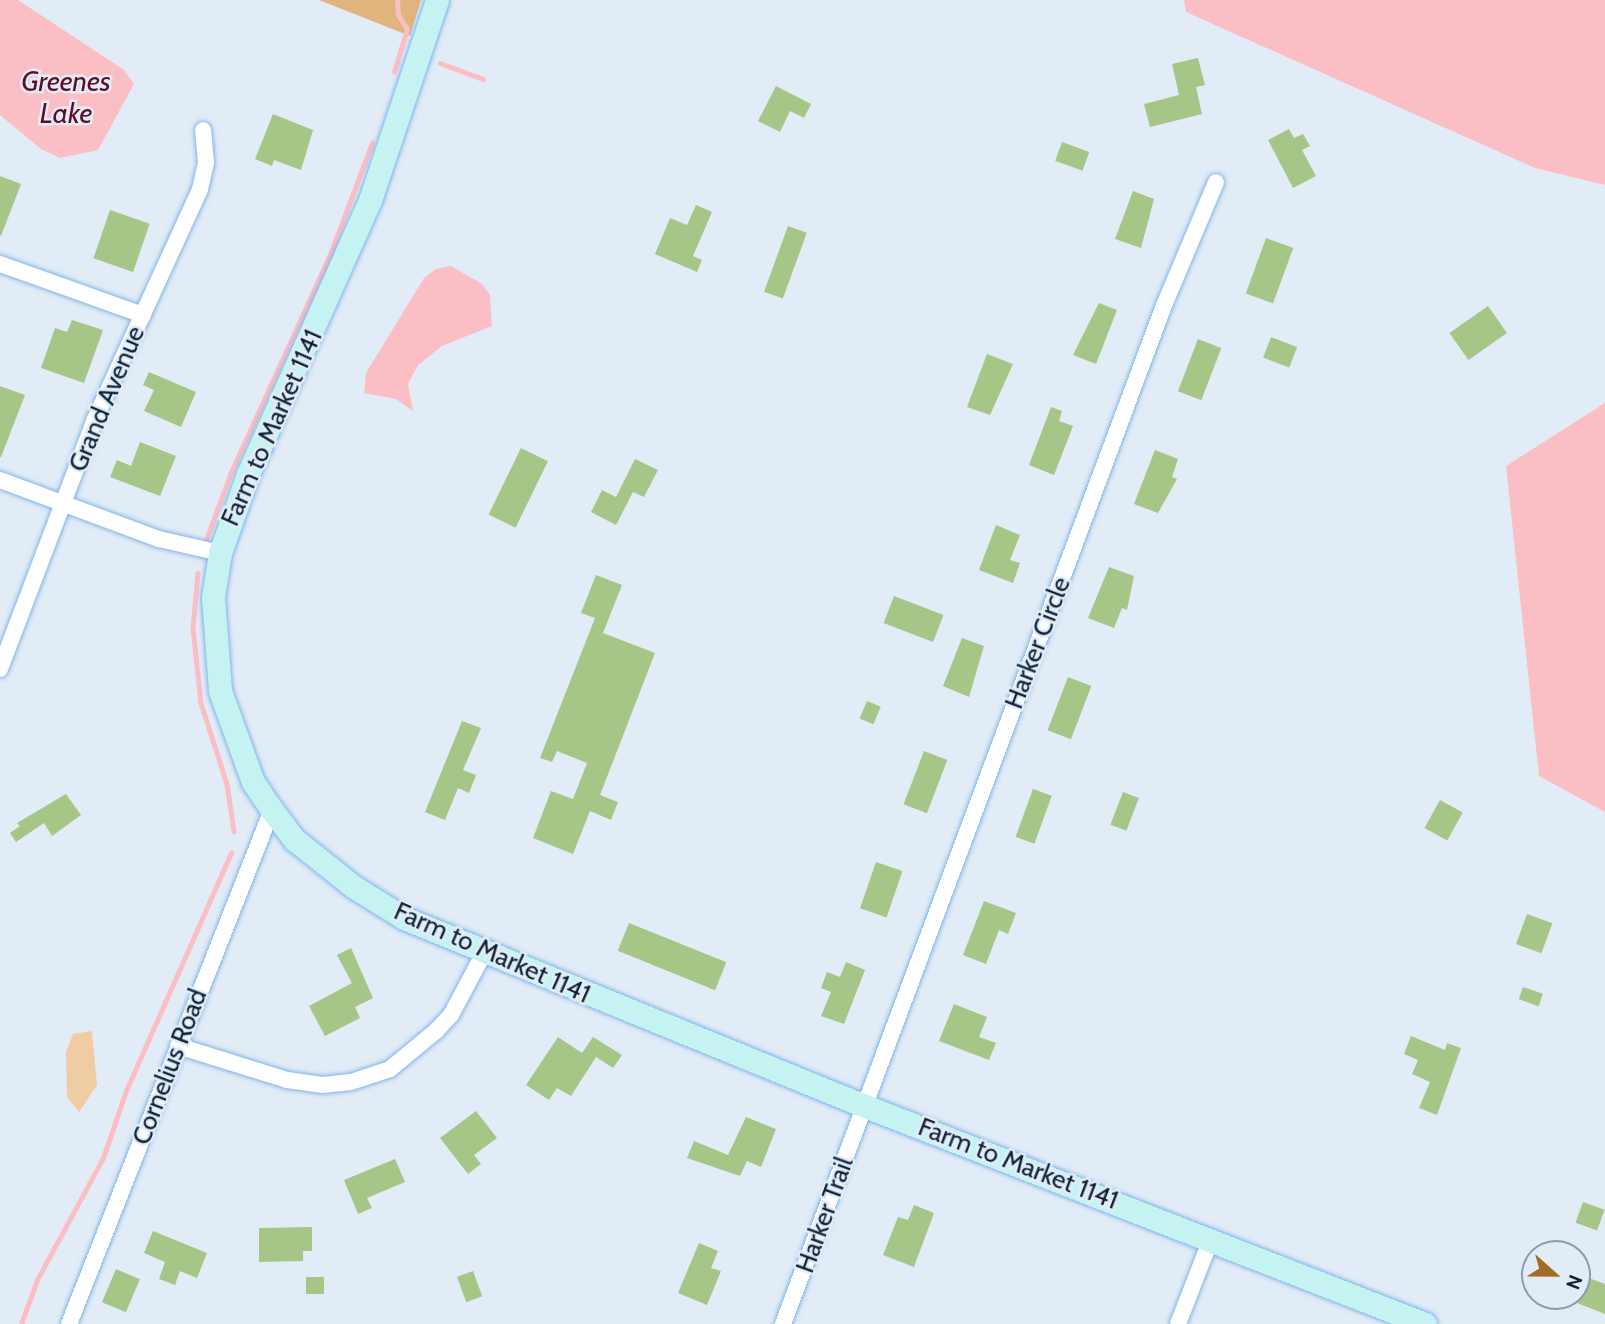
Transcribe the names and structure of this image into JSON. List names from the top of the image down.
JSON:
{
  "streets": {
    "street": [
      "Grand Avenue",
      "Farm to Market 1141",
      "Harker Circle",
      "Cornelius Road",
      "Harker Trail"
    ]
  },
  "crossings": [
    ["Farm to Market 1141", "Harker Circle"],
    ["Farm to Market 1141", "Cornelius Road"],
    ["Farm to Market 1141", "Harker Trail"],
    ["Harker Circle", "Harker Trail"]
  ],
  "water": ["Greenes Lake"],
  "north": "right"
}
